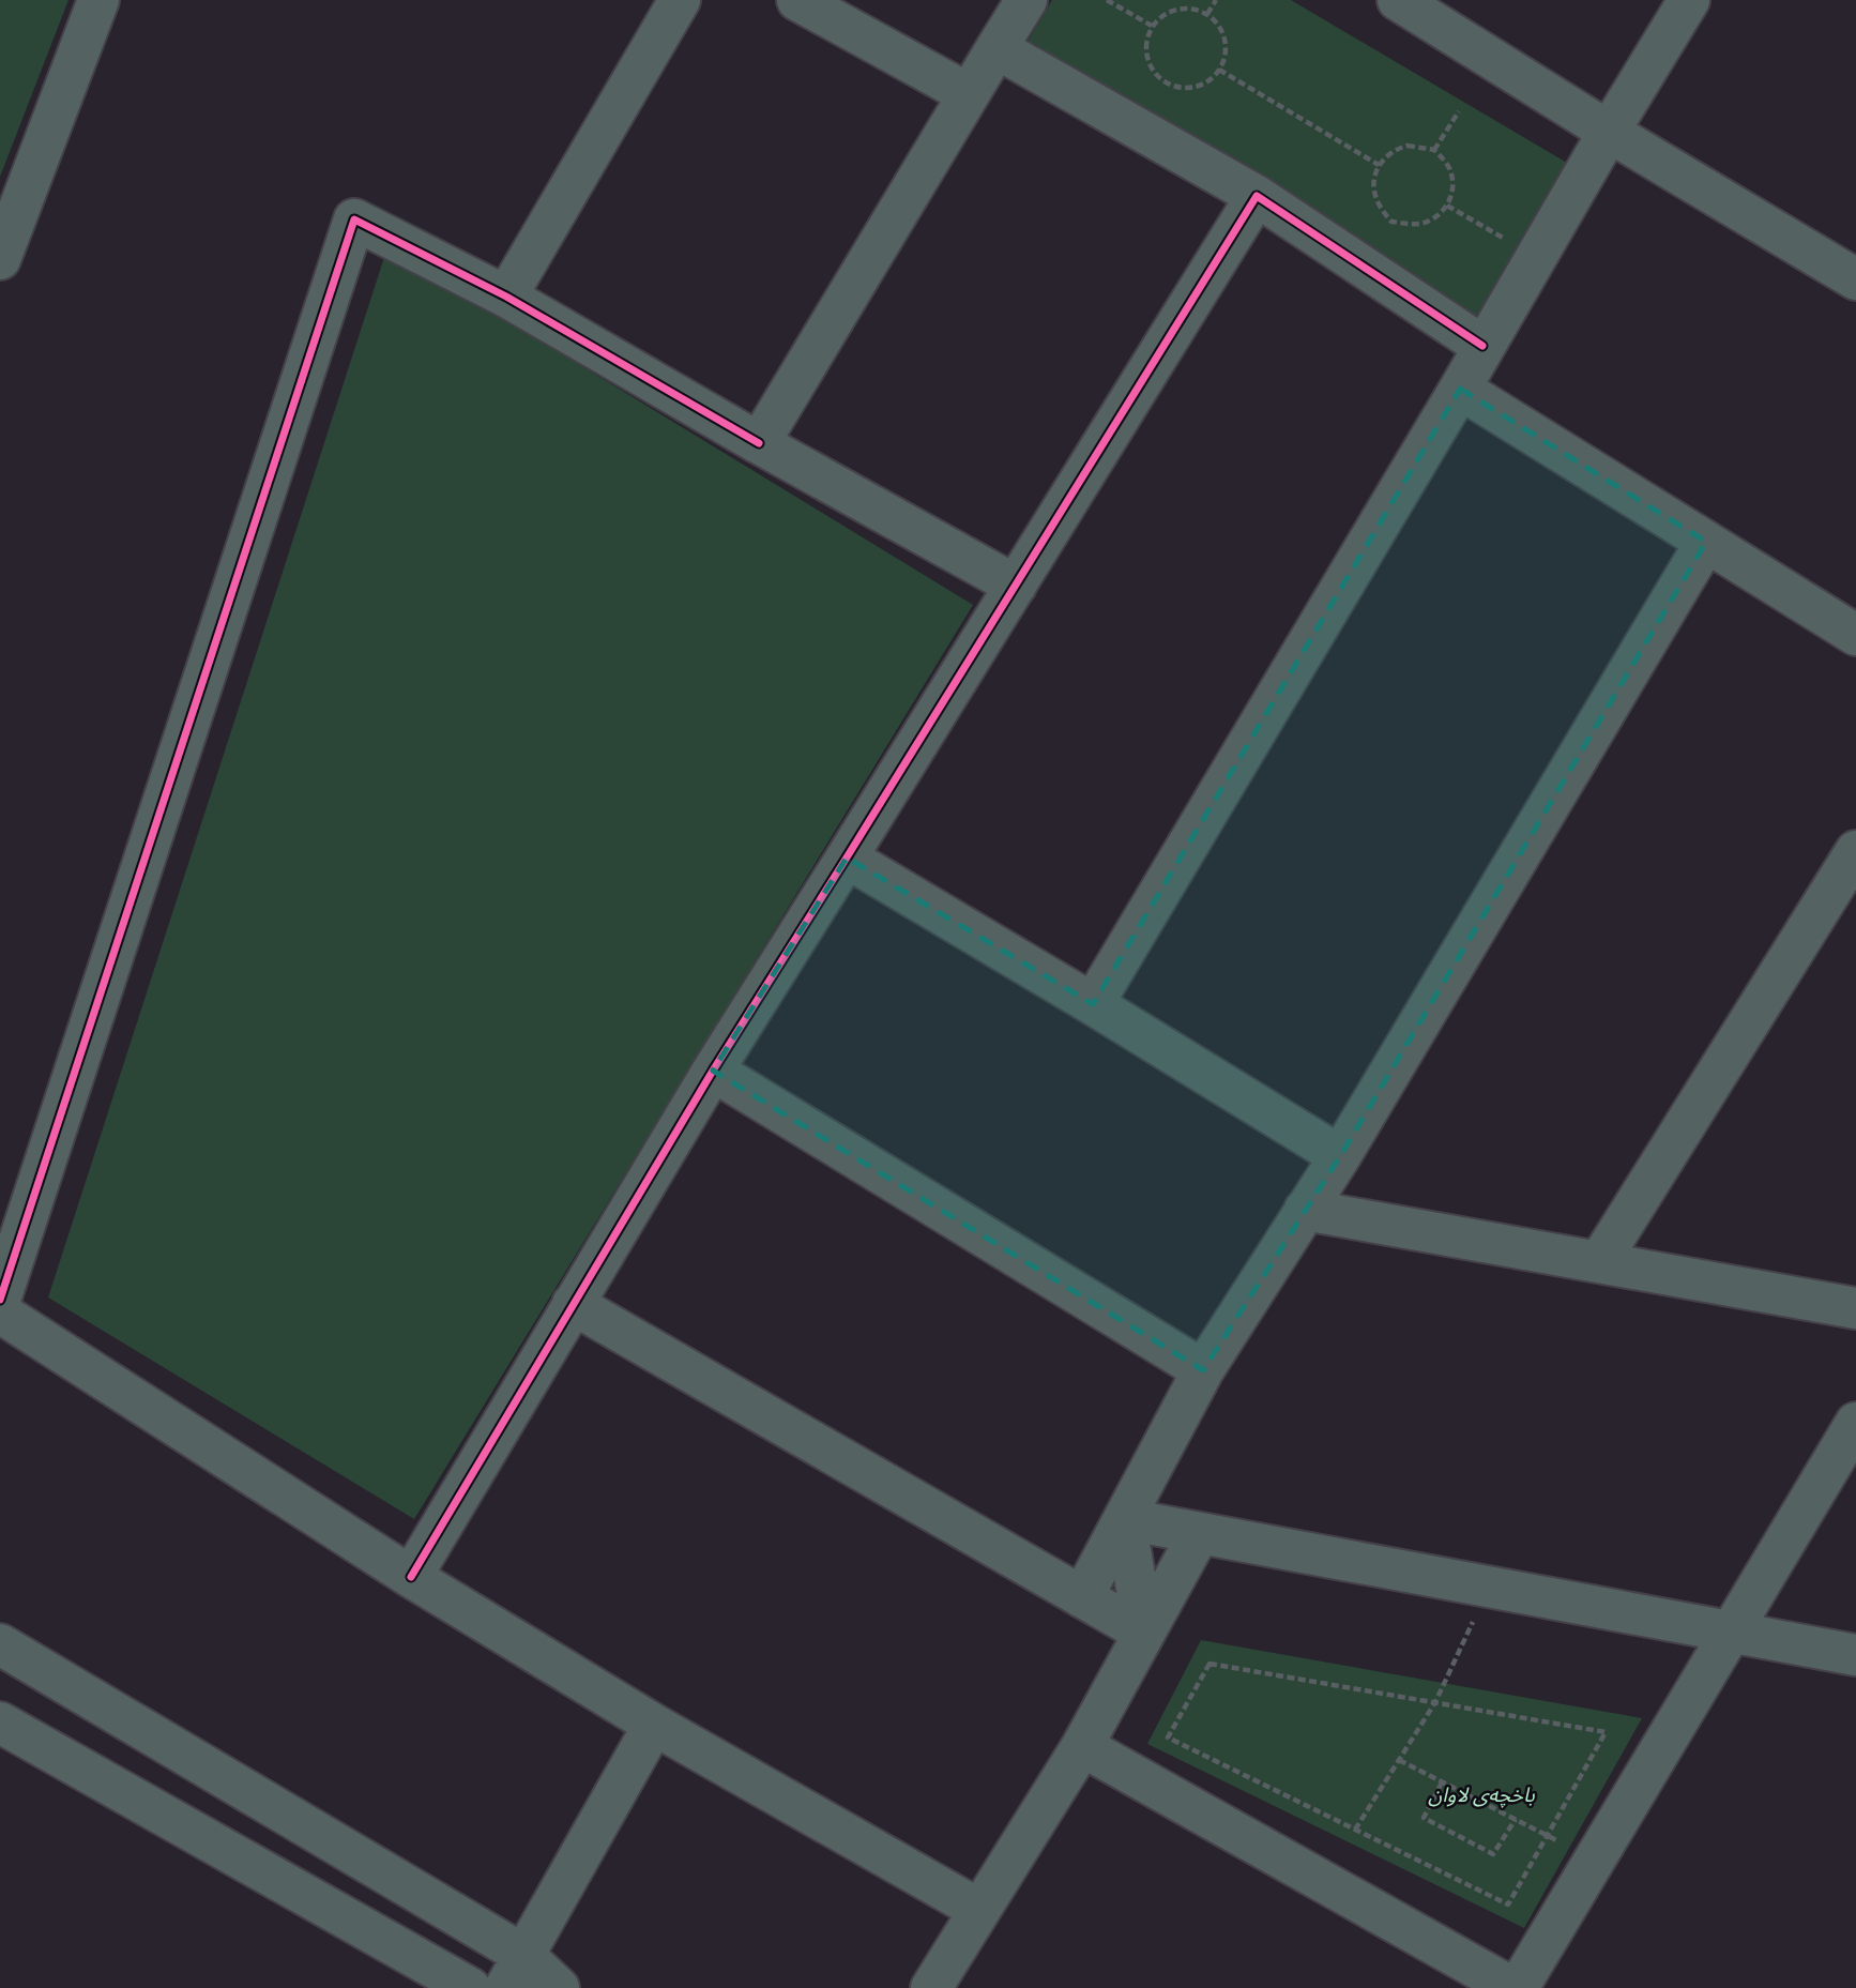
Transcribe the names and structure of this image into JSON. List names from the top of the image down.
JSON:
{
  "parks": ["باخچەی لاوان"]
}
